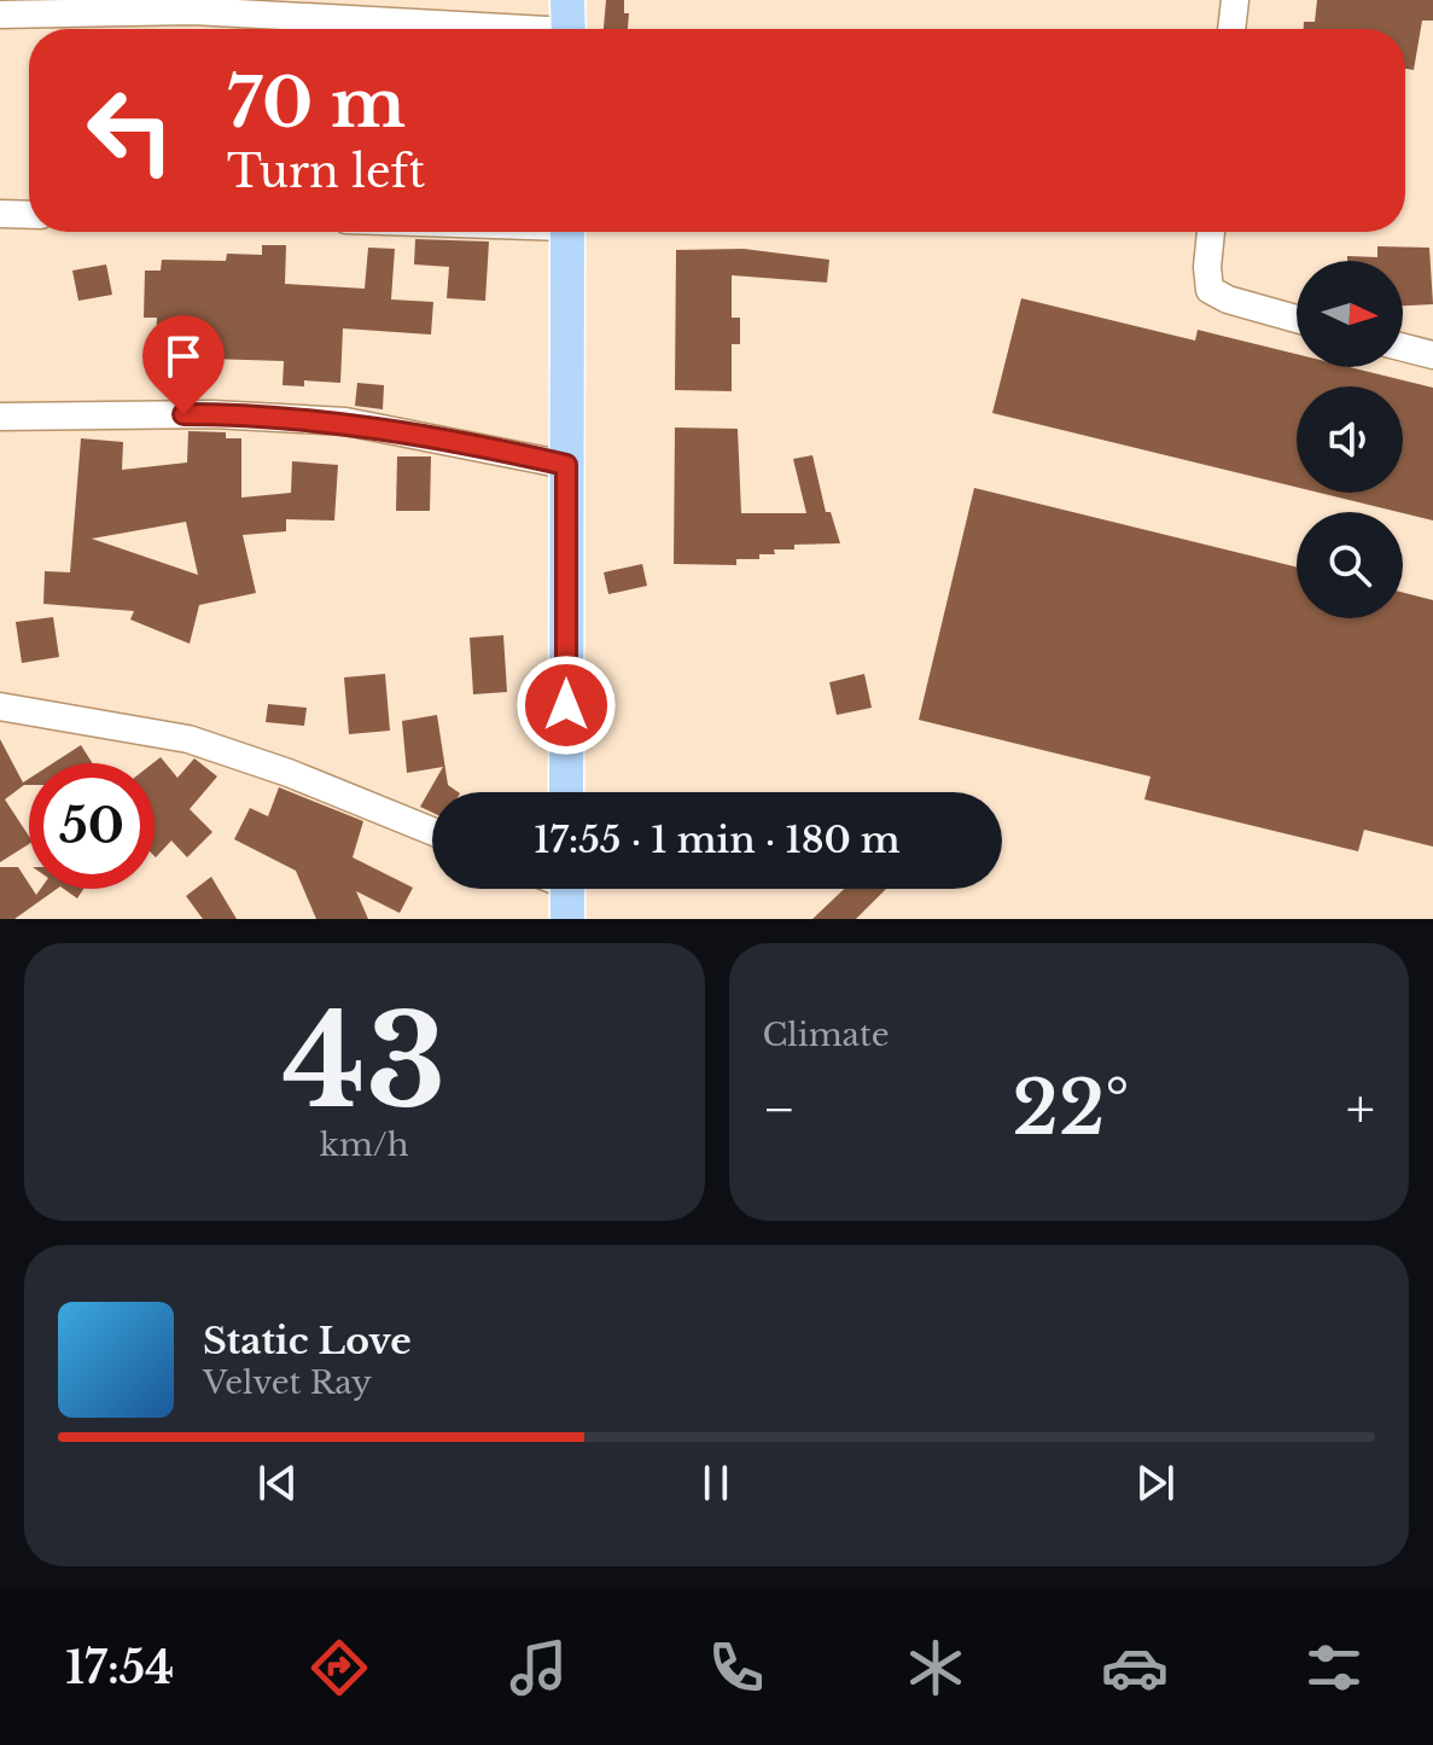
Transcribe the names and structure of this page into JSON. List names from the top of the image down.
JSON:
{
  "north": "right",
  "page": {
    "turn": ["70 m", "Turn left"],
    "limit": "50",
    "trip": "17:55 · 1 min · 180 m",
    "tile": [
      ["43", "km/h"],
      "Climate"
    ],
    "heat": ["−", "22°", "+"],
    "song": ["Static Love", "Velvet Ray"],
    "tabs": "17:54"
  }
}
